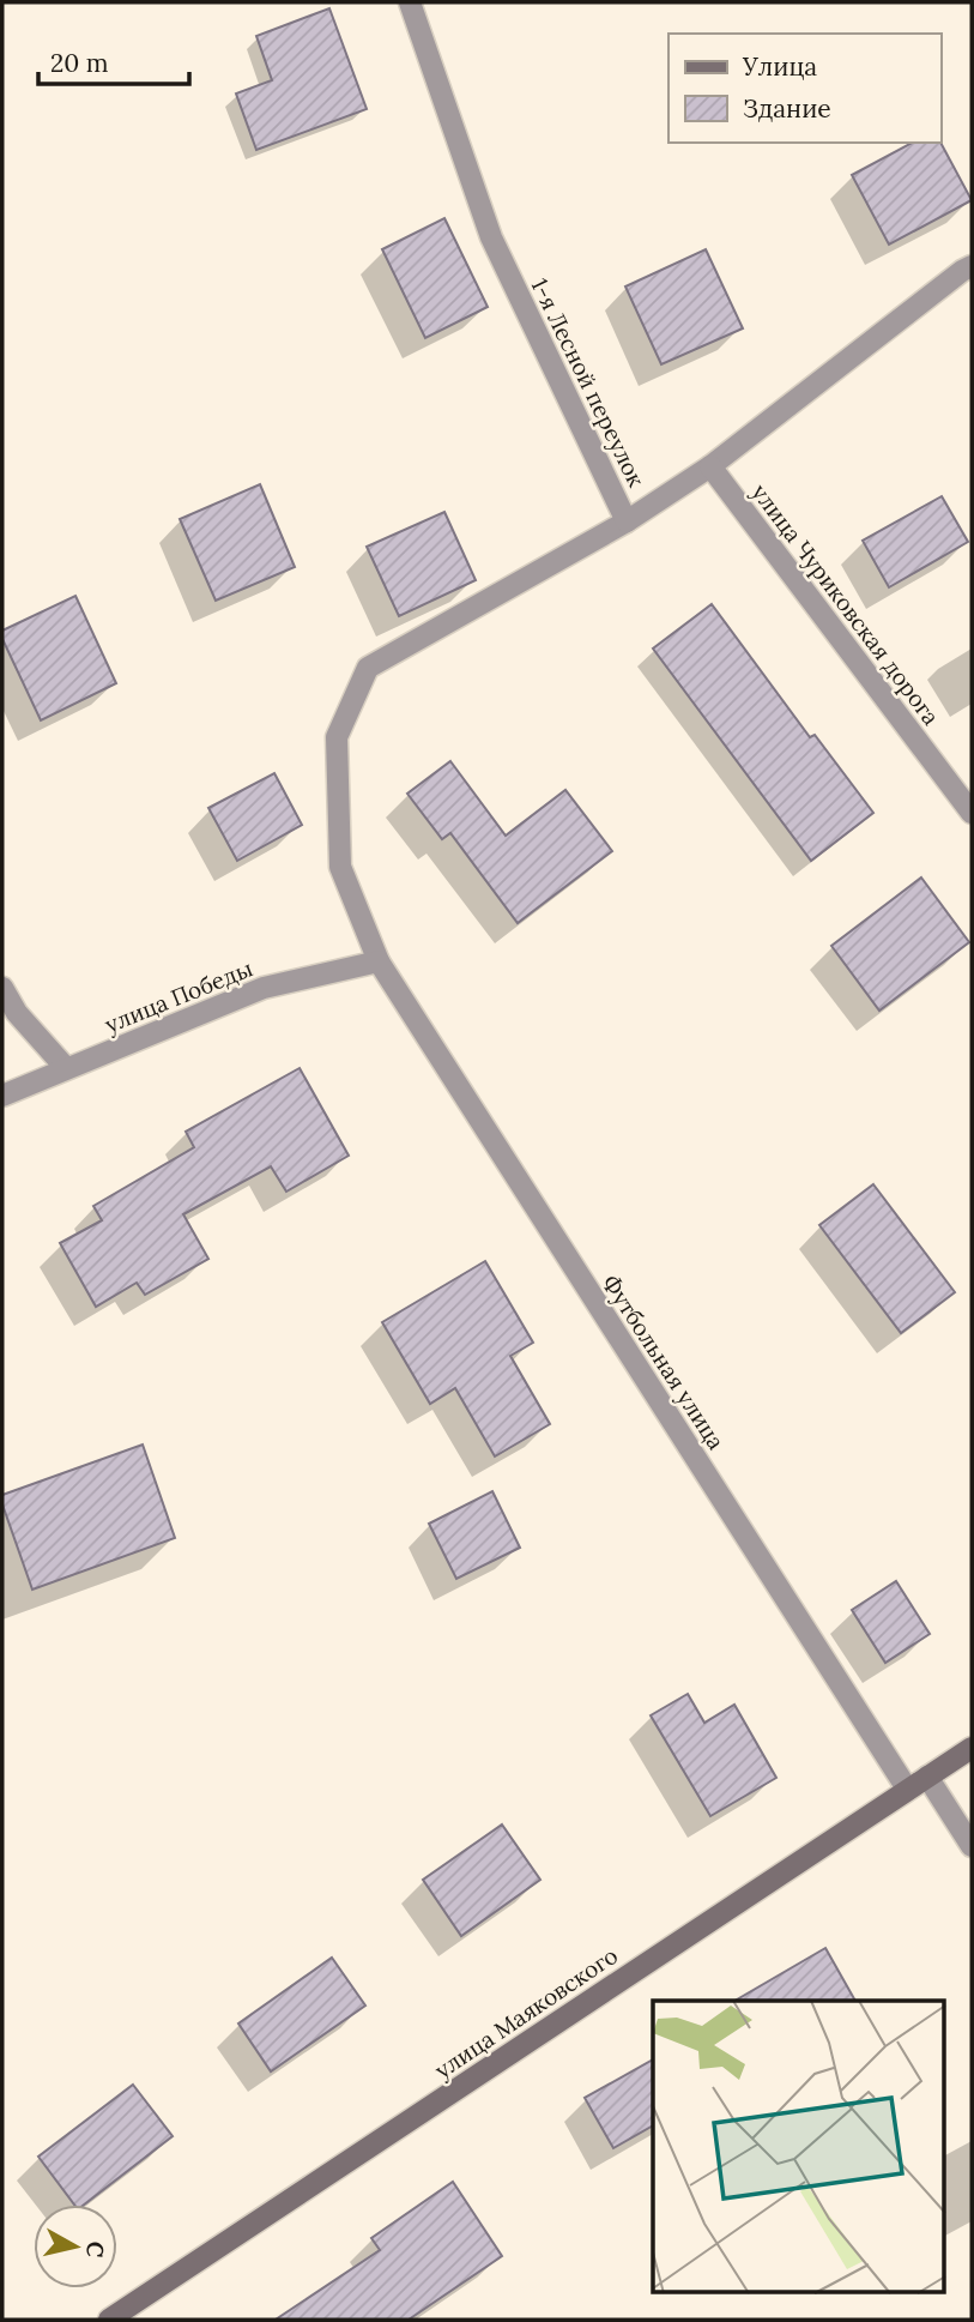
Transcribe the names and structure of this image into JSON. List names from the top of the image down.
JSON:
{
  "streets": {
    "street": [
      "1-я Лесной переулок",
      "улица Чуриковская дорога",
      "улица Победы",
      "Футбольная улица",
      "улица Маяковского"
    ]
  },
  "crossings": [
    ["1-я Лесной переулок", "улица Чуриковская дорога"],
    ["1-я Лесной переулок", "Футбольная улица"],
    ["улица Победы", "Футбольная улица"],
    ["Футбольная улица", "улица Маяковского"]
  ],
  "legend": ["Улица", "Здание"],
  "scale_bar": "20 m",
  "north": "right"
}
